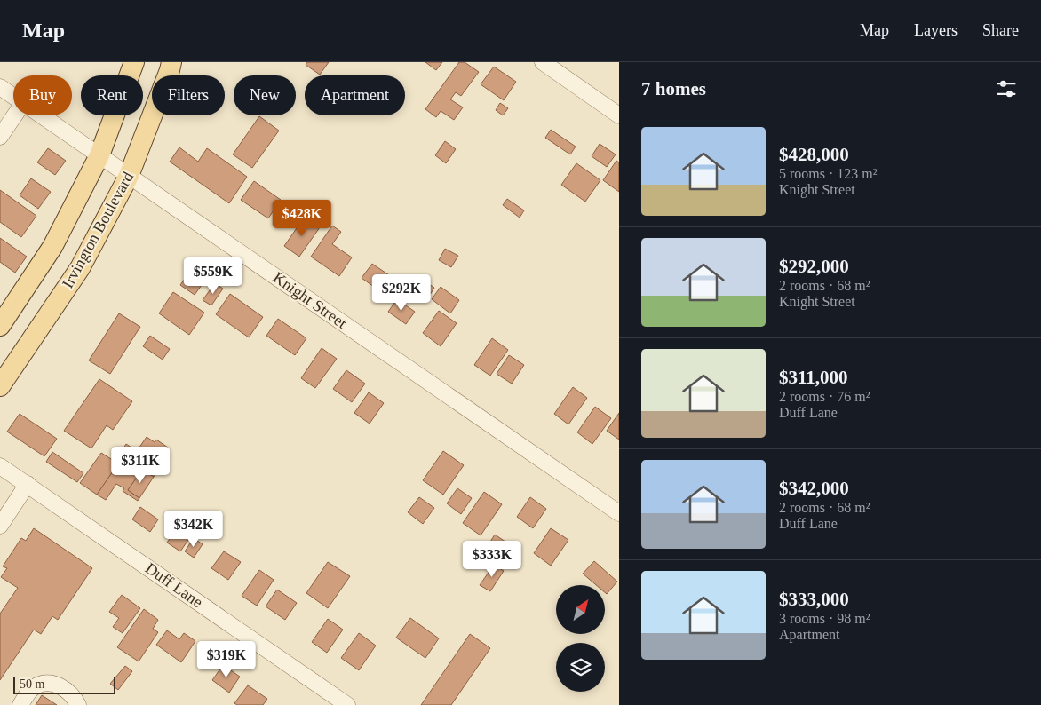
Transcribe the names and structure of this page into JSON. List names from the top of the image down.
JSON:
{
  "streets": {
    "main road": ["Irvington Boulevard"],
    "street": ["Knight Street", "Duff Lane"]
  },
  "crossings": [
    ["Irvington Boulevard", "Knight Street"]
  ],
  "scale_bar": "50 m",
  "north": "top right",
  "page": {
    "header": "Map",
    "nav": ["Map", "Layers", "Share"],
    "heading": "7 homes",
    "chip": [
      "Buy",
      "Rent",
      "Filters",
      "New",
      "Apartment"
    ],
    "list": [
      {
        "name": "$428,000",
        "note": "5 rooms · 123 m² · Knight Street"
      },
      {
        "name": "$292,000",
        "note": "2 rooms · 68 m² · Knight Street"
      },
      {
        "name": "$311,000",
        "note": "2 rooms · 76 m² · Duff Lane"
      },
      {
        "name": "$342,000",
        "note": "2 rooms · 68 m² · Duff Lane"
      },
      {
        "name": "$333,000",
        "note": "3 rooms · 98 m² · Apartment"
      }
    ],
    "price": [
      "$428K",
      "$559K",
      "$292K",
      "$311K",
      "$342K",
      "$333K",
      "$319K"
    ],
    "scale": "50 m"
  }
}
